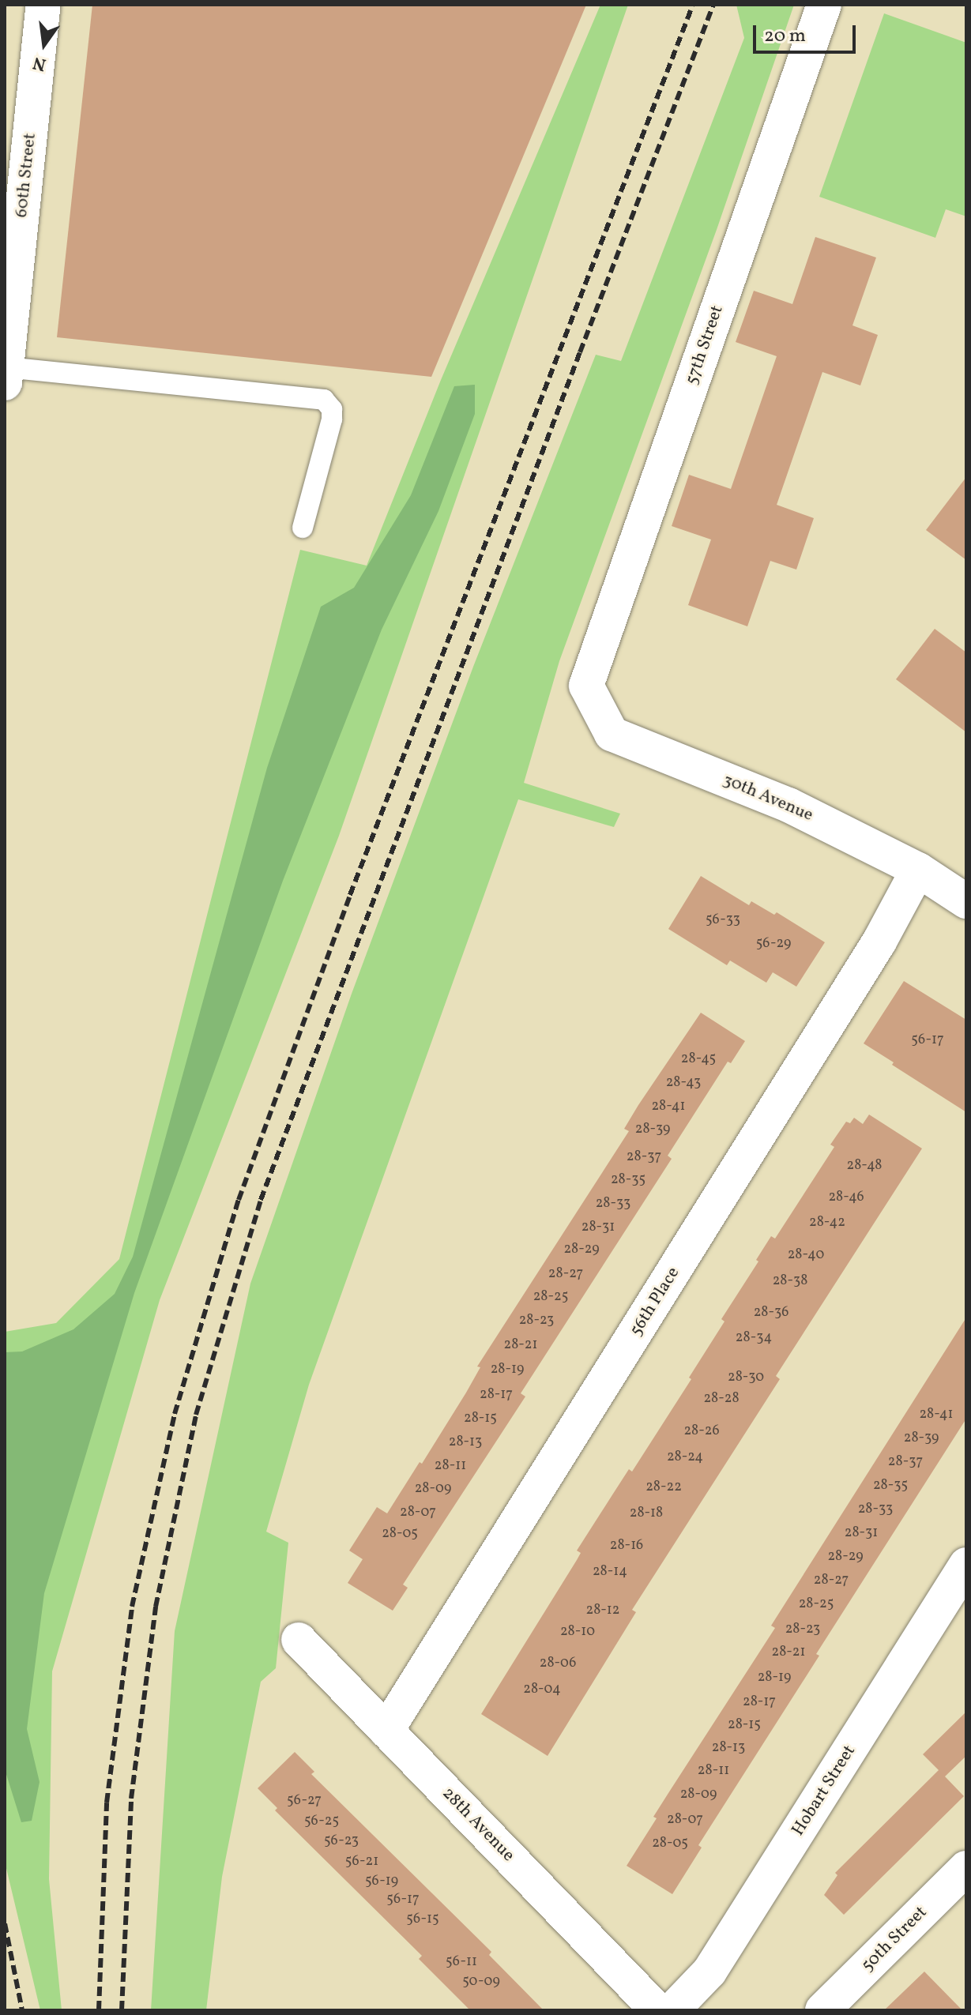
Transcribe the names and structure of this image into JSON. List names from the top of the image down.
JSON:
{
  "streets": {
    "street": [
      "60th Street",
      "57th Street",
      "30th Avenue",
      "56th Place",
      "Hobart Street",
      "28th Avenue",
      "50th Street"
    ]
  },
  "crossings": [
    ["57th Street", "30th Avenue"],
    ["30th Avenue", "56th Place"],
    ["56th Place", "28th Avenue"]
  ],
  "house_numbers": [
    "56-33",
    "56-29",
    "56-17",
    "28-45",
    "28-43",
    "28-41",
    "28-39",
    "28-37",
    "28-48",
    "28-35",
    "28-46",
    "28-33",
    "28-42",
    "28-31",
    "28-29",
    "28-40",
    "28-27",
    "28-38",
    "28-25",
    "28-36",
    "28-23",
    "28-34",
    "28-21",
    "28-19",
    "28-30",
    "28-17",
    "28-28",
    "28-41",
    "28-15",
    "28-26",
    "28-39",
    "28-13",
    "28-24",
    "28-37",
    "28-11",
    "28-35",
    "28-22",
    "28-09",
    "28-33",
    "28-07",
    "28-18",
    "28-31",
    "28-05",
    "28-16",
    "28-29",
    "28-14",
    "28-27",
    "28-25",
    "28-12",
    "28-23",
    "28-10",
    "28-21",
    "28-06",
    "28-19",
    "28-04",
    "28-17",
    "28-15",
    "28-13",
    "28-11",
    "28-09",
    "56-27",
    "28-07",
    "56-25",
    "56-23",
    "28-05",
    "56-21",
    "56-19",
    "56-17",
    "56-15",
    "56-11",
    "50-09"
  ],
  "scale_bar": "20 m",
  "north": "bottom"
}
